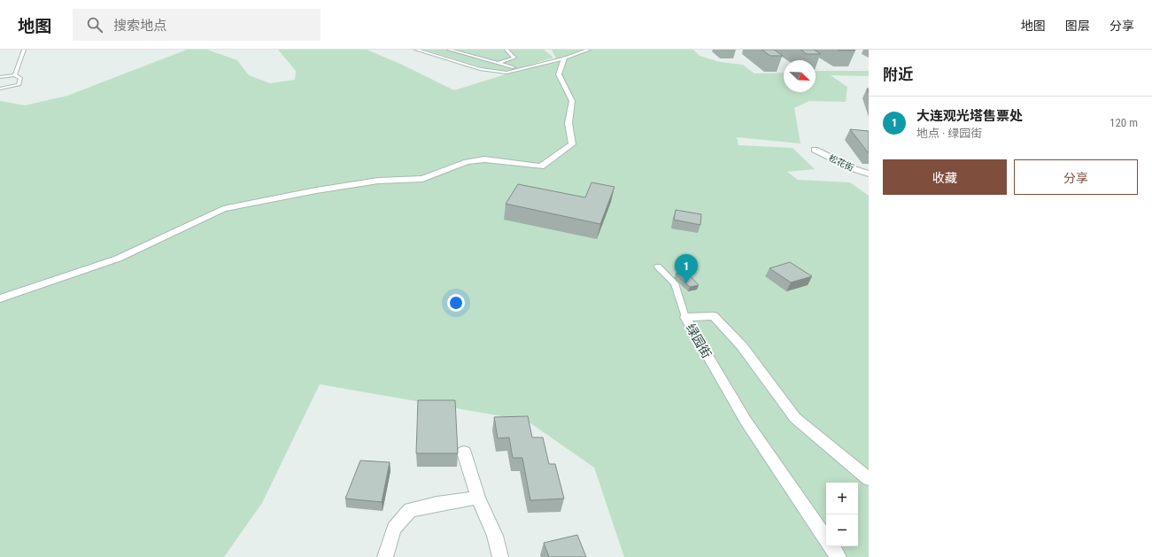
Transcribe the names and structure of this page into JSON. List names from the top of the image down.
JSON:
{
  "streets": {
    "street": ["松花街", "绿园街"]
  },
  "north": "bottom right",
  "page": {
    "header": "地图",
    "search": "搜索地点",
    "nav": ["地图", "图层", "分享"],
    "heading": "附近",
    "list": [
      {
        "mark": "1",
        "name": "大连观光塔售票处",
        "note": "地点 · 绿园街",
        "value": "120 m"
      }
    ],
    "buttons": ["收藏", "分享"],
    "pins": "1",
    "map_buttons": ["+", "−"]
  }
}
